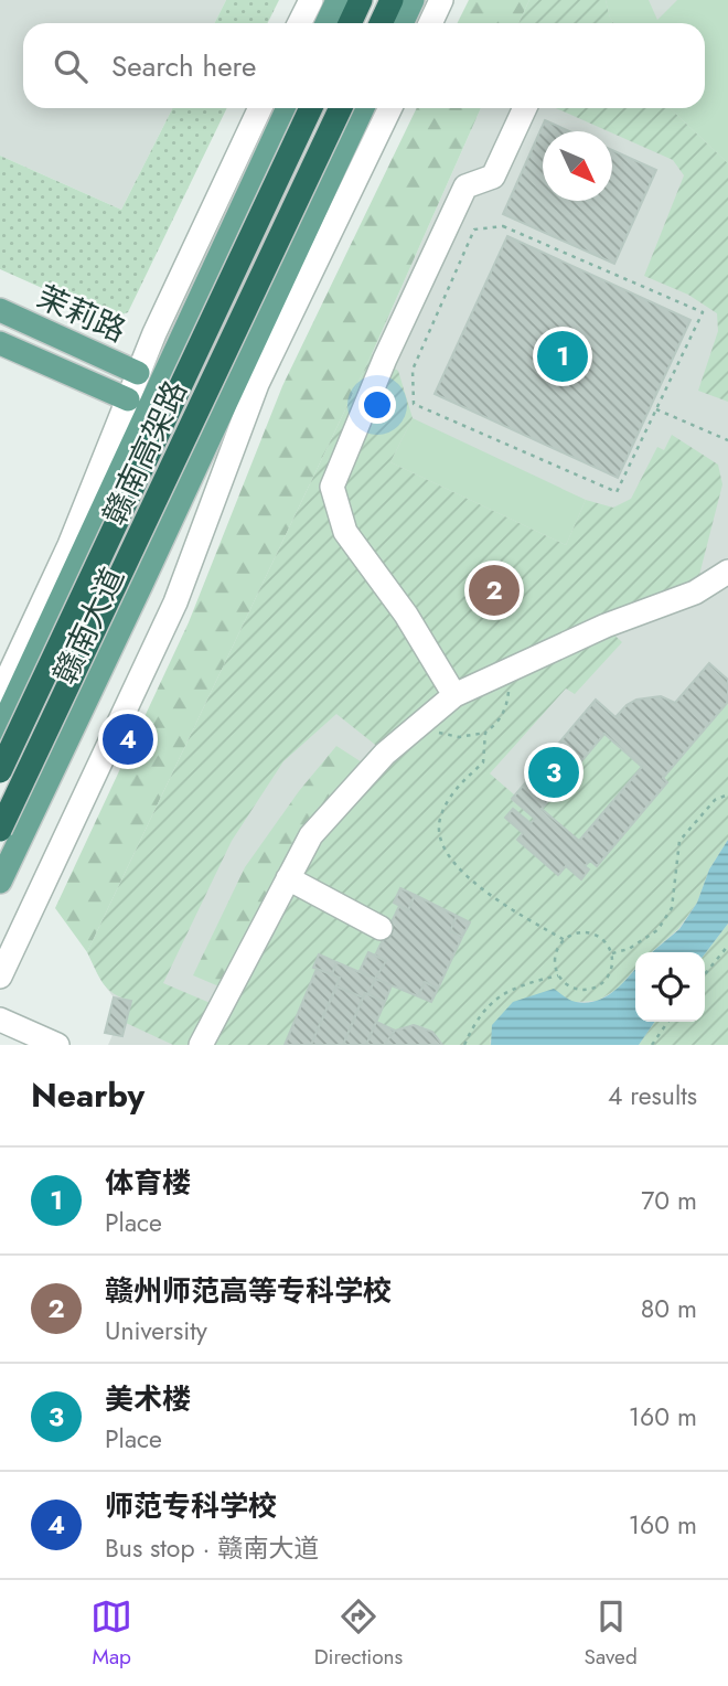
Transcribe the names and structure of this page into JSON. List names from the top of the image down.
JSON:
{
  "streets": {
    "highway": ["赣南高架路"],
    "main road": ["茉莉路", "赣南大道"]
  },
  "north": "bottom right",
  "page": {
    "search": "Search here",
    "pins": [
      "1",
      "2",
      "4",
      "3"
    ],
    "heading": ["Nearby", "4 results"],
    "list": [
      {
        "mark": "1",
        "name": "体育楼",
        "note": "Place",
        "value": "70 m"
      },
      {
        "mark": "2",
        "name": "赣州师范高等专科学校",
        "note": "University",
        "value": "80 m"
      },
      {
        "mark": "3",
        "name": "美术楼",
        "note": "Place",
        "value": "160 m"
      },
      {
        "mark": "4",
        "name": "师范专科学校",
        "note": "Bus stop · 赣南大道",
        "value": "160 m"
      }
    ],
    "nav": ["Map", "Directions", "Saved"]
  }
}
